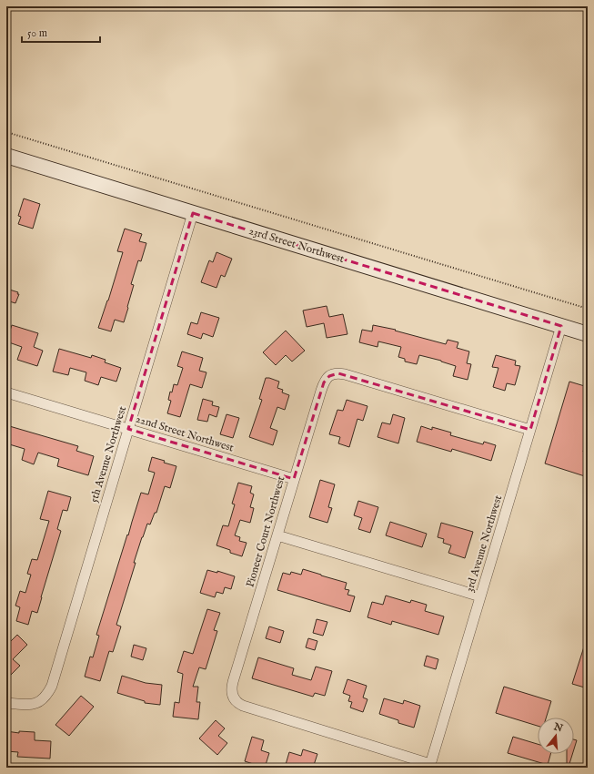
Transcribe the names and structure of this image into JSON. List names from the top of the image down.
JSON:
{
  "streets": {
    "street": [
      "23rd Street Northwest",
      "22nd Street Northwest",
      "5th Avenue Northwest",
      "Pioneer Court Northwest",
      "3rd Avenue Northwest"
    ]
  },
  "crossings": [
    ["23rd Street Northwest", "5th Avenue Northwest"],
    ["23rd Street Northwest", "3rd Avenue Northwest"],
    ["22nd Street Northwest", "5th Avenue Northwest"],
    ["22nd Street Northwest", "Pioneer Court Northwest"],
    ["Pioneer Court Northwest", "3rd Avenue Northwest"]
  ],
  "scale_bar": "50 m",
  "north": "top"
}
